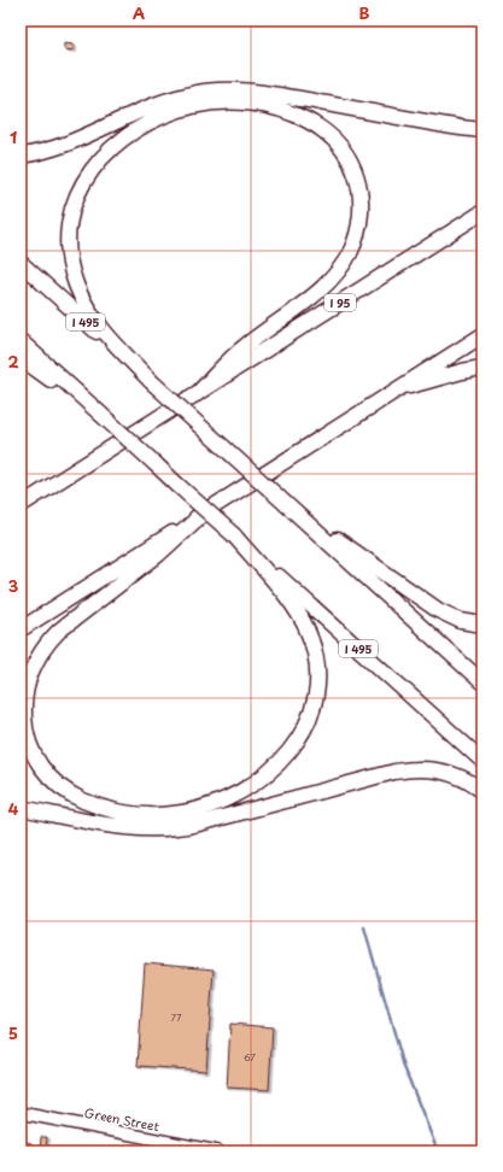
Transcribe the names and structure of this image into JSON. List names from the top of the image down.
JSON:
{
  "streets": {
    "highway": ["I 95", "I 495"],
    "main road": ["Green Street"]
  },
  "house_numbers": ["77", "67"],
  "grid": {
    "columns": ["A", "B"],
    "rows": [
      "1",
      "2",
      "3",
      "4",
      "5"
    ]
  }
}
